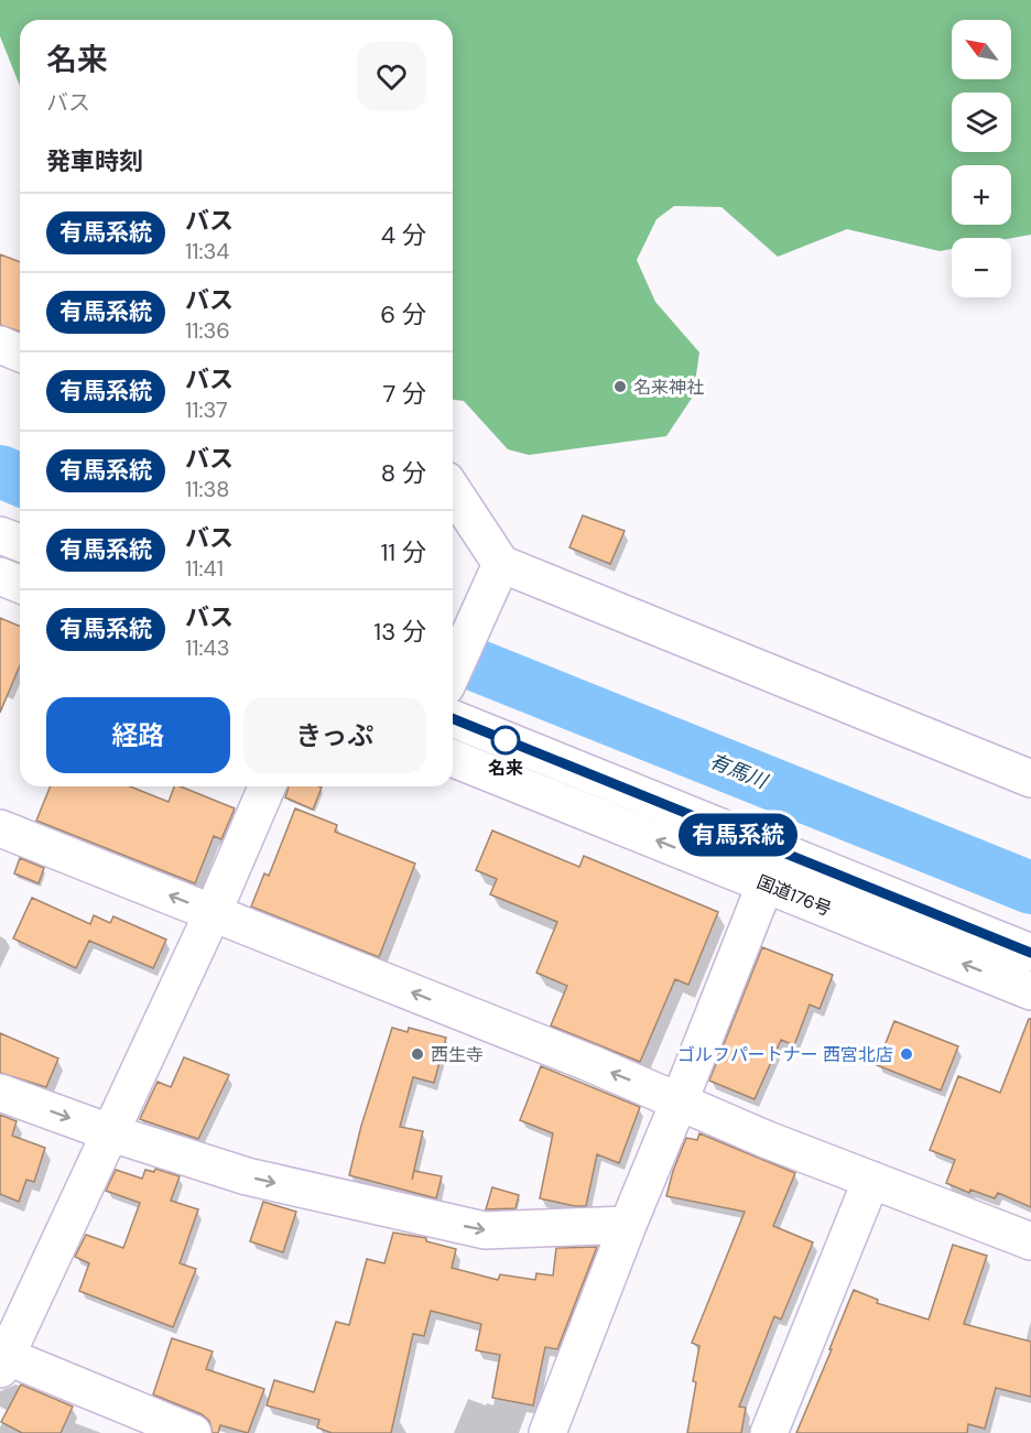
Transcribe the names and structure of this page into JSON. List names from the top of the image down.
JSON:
{
  "streets": {
    "main road": ["国道176号"]
  },
  "water": ["有馬川"],
  "places": [
    "名来神社",
    "名来",
    "西生寺",
    "ゴルフパートナー 西宮北店"
  ],
  "lines": ["bus line 有馬系統"],
  "north": "top left",
  "page": {
    "on_map": "有馬系統",
    "map_buttons": ["+", "−"],
    "heading": [
      ["名来", "バス"],
      "発車時刻"
    ],
    "list": [
      {
        "mark": "有馬系統",
        "name": "バス",
        "note": "11:34",
        "value": "4 分"
      },
      {
        "mark": "有馬系統",
        "name": "バス",
        "note": "11:36",
        "value": "6 分"
      },
      {
        "mark": "有馬系統",
        "name": "バス",
        "note": "11:37",
        "value": "7 分"
      },
      {
        "mark": "有馬系統",
        "name": "バス",
        "note": "11:38",
        "value": "8 分"
      },
      {
        "mark": "有馬系統",
        "name": "バス",
        "note": "11:41",
        "value": "11 分"
      },
      {
        "mark": "有馬系統",
        "name": "バス",
        "note": "11:43",
        "value": "13 分"
      }
    ],
    "buttons": ["経路", "きっぷ"]
  }
}
